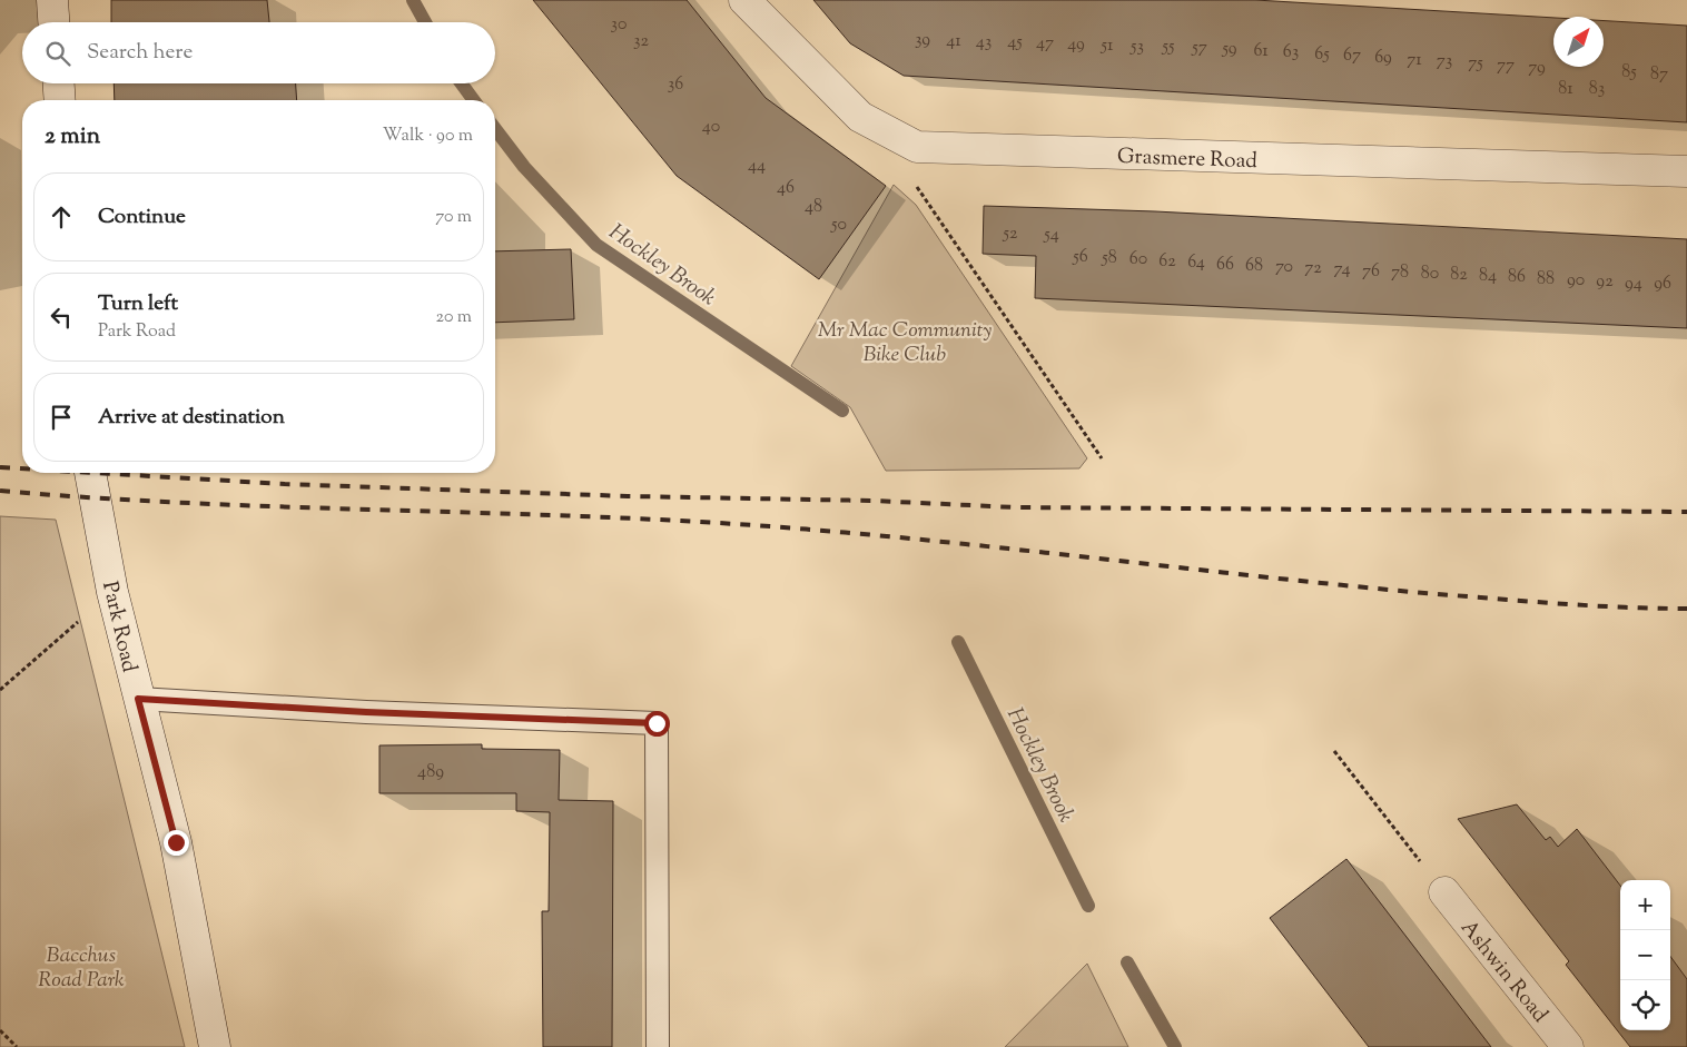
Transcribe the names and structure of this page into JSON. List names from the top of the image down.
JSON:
{
  "streets": {
    "street": ["Grasmere Road", "Park Road", "Ashwin Road"]
  },
  "water": ["Hockley Brook"],
  "parks": ["Mr Mac Community Bike Club", "Bacchus Road Park"],
  "house_numbers": [
    "30",
    "39",
    "32",
    "41",
    "43",
    "45",
    "47",
    "49",
    "51",
    "53",
    "55",
    "57",
    "59",
    "61",
    "63",
    "65",
    "67",
    "69",
    "71",
    "73",
    "75",
    "77",
    "79",
    "85",
    "87",
    "36",
    "81",
    "83",
    "40",
    "44",
    "46",
    "48",
    "50",
    "52",
    "54",
    "56",
    "58",
    "60",
    "62",
    "64",
    "66",
    "68",
    "70",
    "72",
    "74",
    "76",
    "78",
    "80",
    "82",
    "84",
    "86",
    "88",
    "90",
    "92",
    "94",
    "96",
    "489"
  ],
  "north": "top right",
  "page": {
    "search": "Search here",
    "heading": ["2 min", "Walk · 90 m"],
    "list": [
      ["Continue", "70 m"],
      ["Turn left", "Park Road", "20 m"],
      "Arrive at destination"
    ],
    "map_buttons": ["+", "−"]
  }
}
